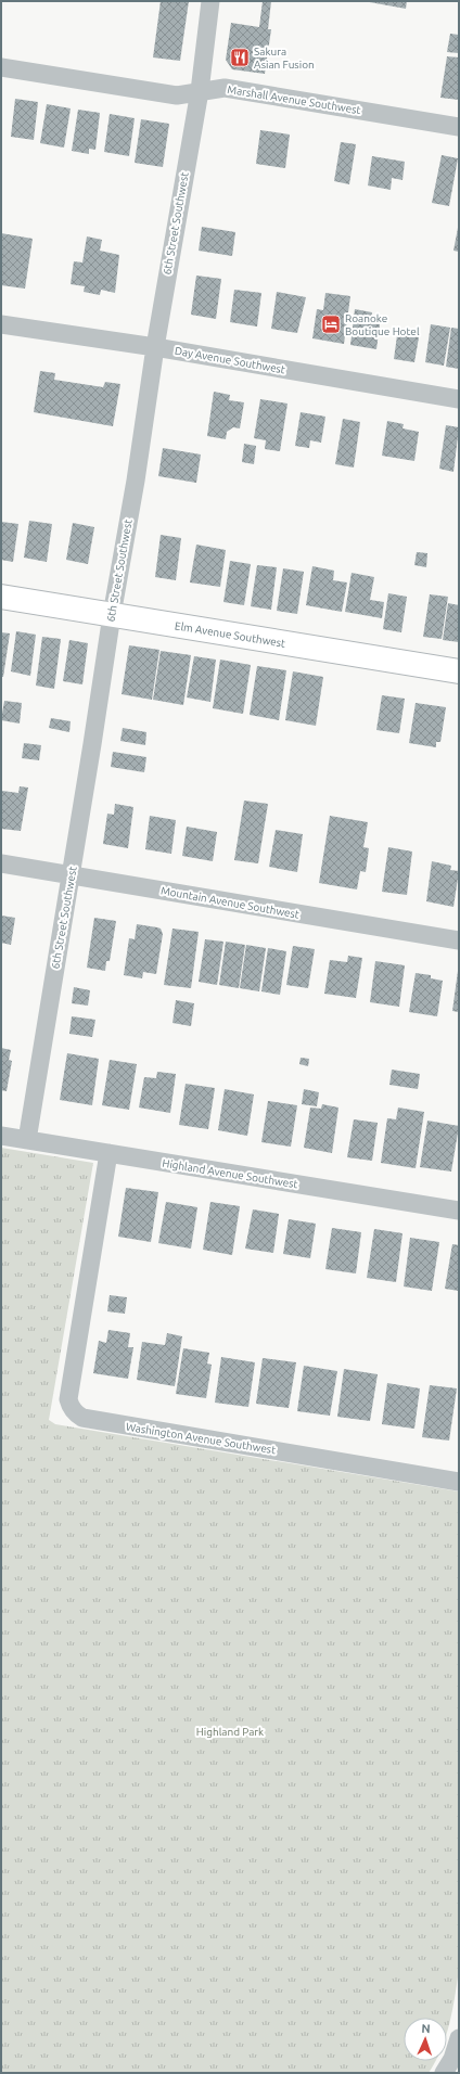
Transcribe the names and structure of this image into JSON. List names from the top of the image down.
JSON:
{
  "streets": {
    "main road": ["Elm Avenue Southwest"],
    "street": [
      "Marshall Avenue Southwest",
      "6th Street Southwest",
      "Day Avenue Southwest",
      "Mountain Avenue Southwest",
      "Highland Avenue Southwest",
      "Washington Avenue Southwest"
    ]
  },
  "crossings": [
    ["Marshall Avenue Southwest", "6th Street Southwest"],
    ["6th Street Southwest", "Day Avenue Southwest"],
    ["6th Street Southwest", "Elm Avenue Southwest"],
    ["6th Street Southwest", "Mountain Avenue Southwest"],
    ["6th Street Southwest", "Highland Avenue Southwest"],
    ["Highland Avenue Southwest", "Washington Avenue Southwest"]
  ],
  "parks": ["Highland Park"],
  "places": {
    "restaurant": ["Sakura Asian Fusion"],
    "hotel": ["Roanoke Boutique Hotel"]
  },
  "north": "top"
}
